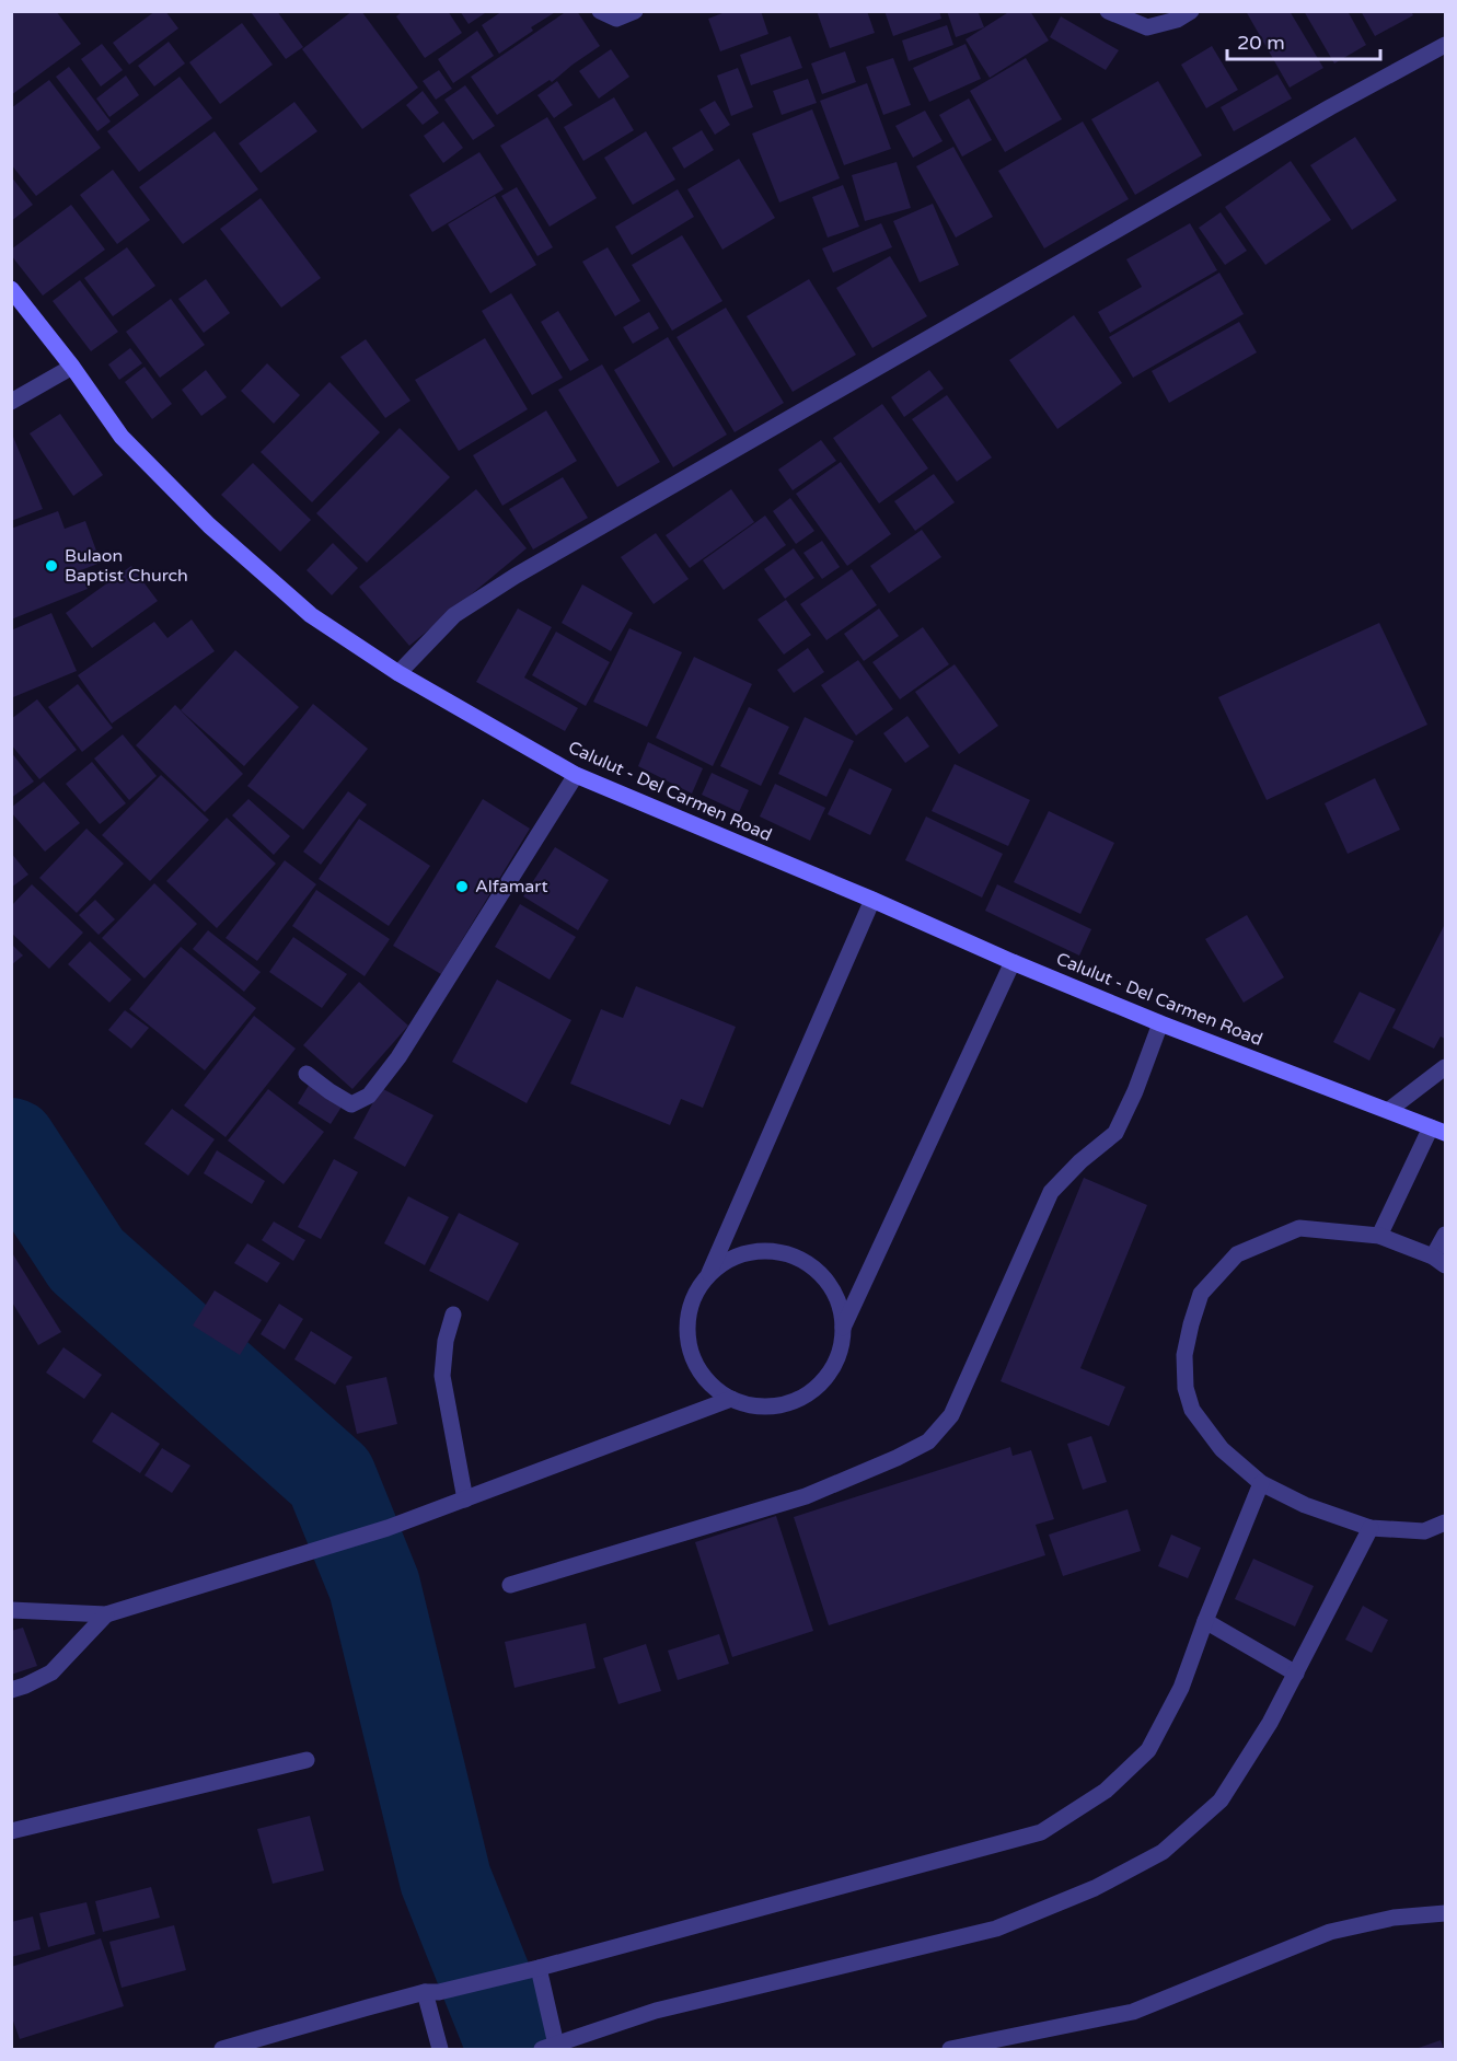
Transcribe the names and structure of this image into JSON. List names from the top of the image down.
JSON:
{
  "streets": {
    "main road": ["Calulut - Del Carmen Road"]
  },
  "places": ["Bulaon Baptist Church", "Alfamart"],
  "scale_bar": "20 m"
}
